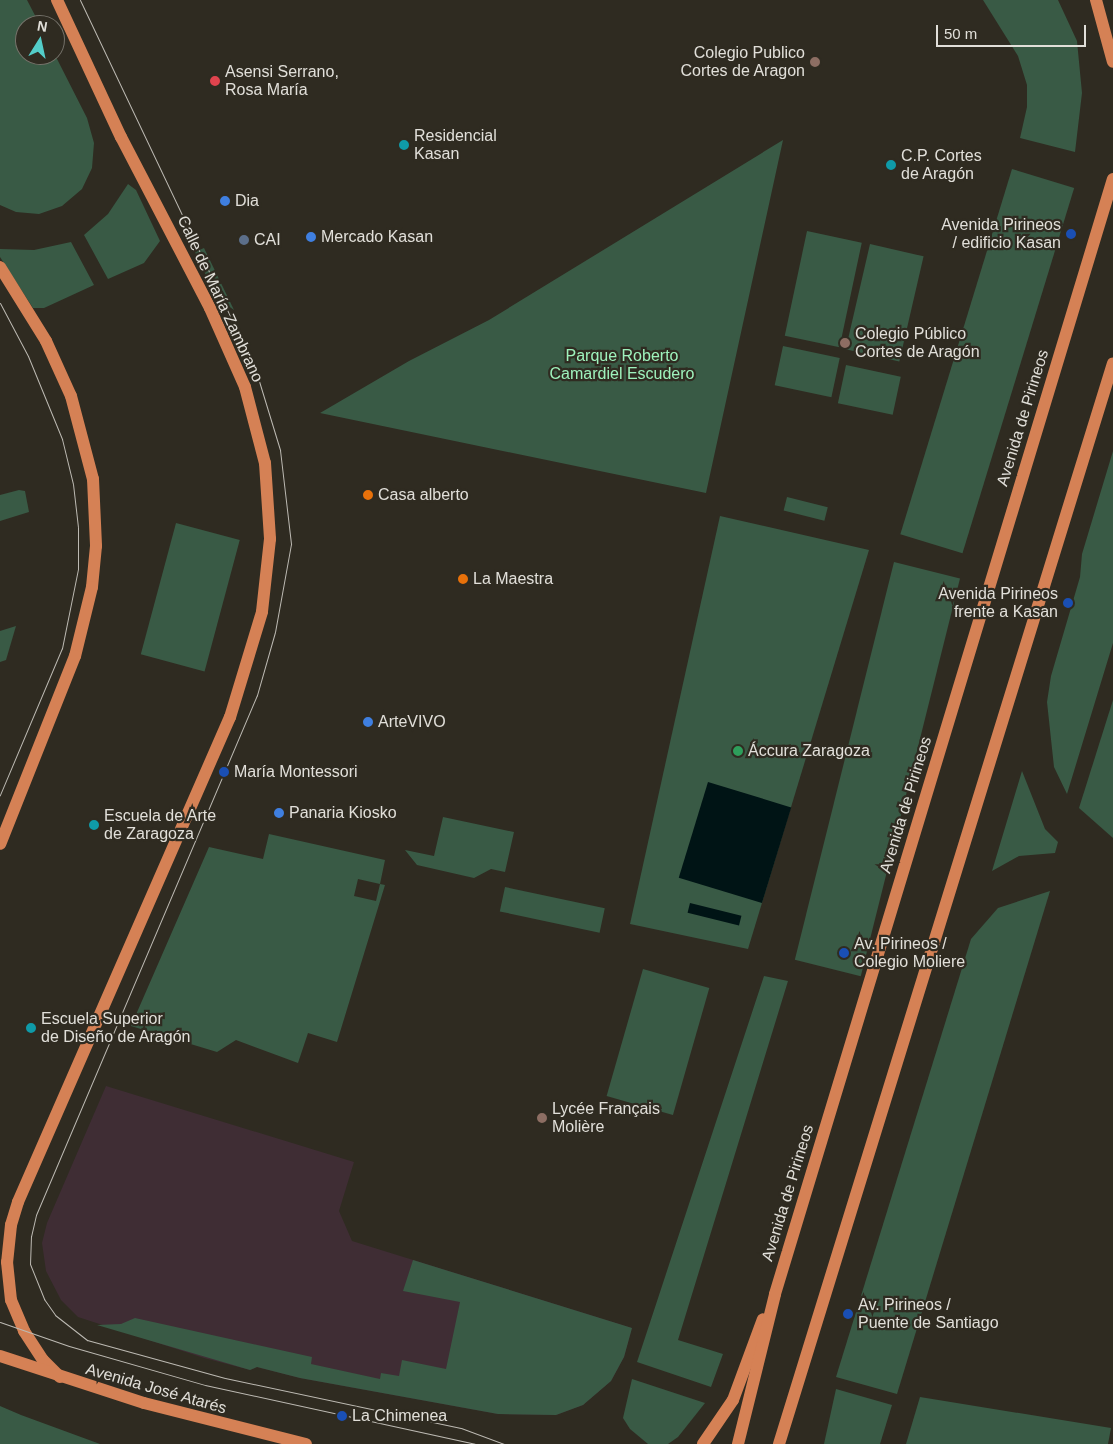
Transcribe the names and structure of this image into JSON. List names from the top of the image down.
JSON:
{
  "streets": {
    "main road": ["Calle de María Zambrano", "Avenida de Pirineos", "Avenida José Atarés"]
  },
  "crossings": [
    ["Calle de María Zambrano", "Avenida José Atarés"]
  ],
  "parks": ["Parque Roberto Camardiel Escudero"],
  "places": [
    "Colegio Publico Cortes de Aragon",
    "Asensi Serrano, Rosa María",
    "Residencial Kasan",
    "C.P. Cortes de Aragón",
    "Dia",
    "Avenida Pirineos / edificio Kasan",
    "Mercado Kasan",
    "CAI",
    "Colegio Público Cortes de Aragón",
    "Casa alberto",
    "La Maestra",
    "Avenida Pirineos frente a Kasan",
    "ArteVIVO",
    "Áccura Zaragoza",
    "María Montessori",
    "Panaria Kiosko",
    "Escuela de Arte de Zaragoza",
    "Av. Pirineos / Colegio Moliere",
    "Escuela Superior de Diseño de Aragón",
    "Lycée Français Molière",
    "Av. Pirineos / Puente de Santiago",
    "La Chimenea"
  ],
  "scale_bar": "50 m",
  "north": "top"
}
